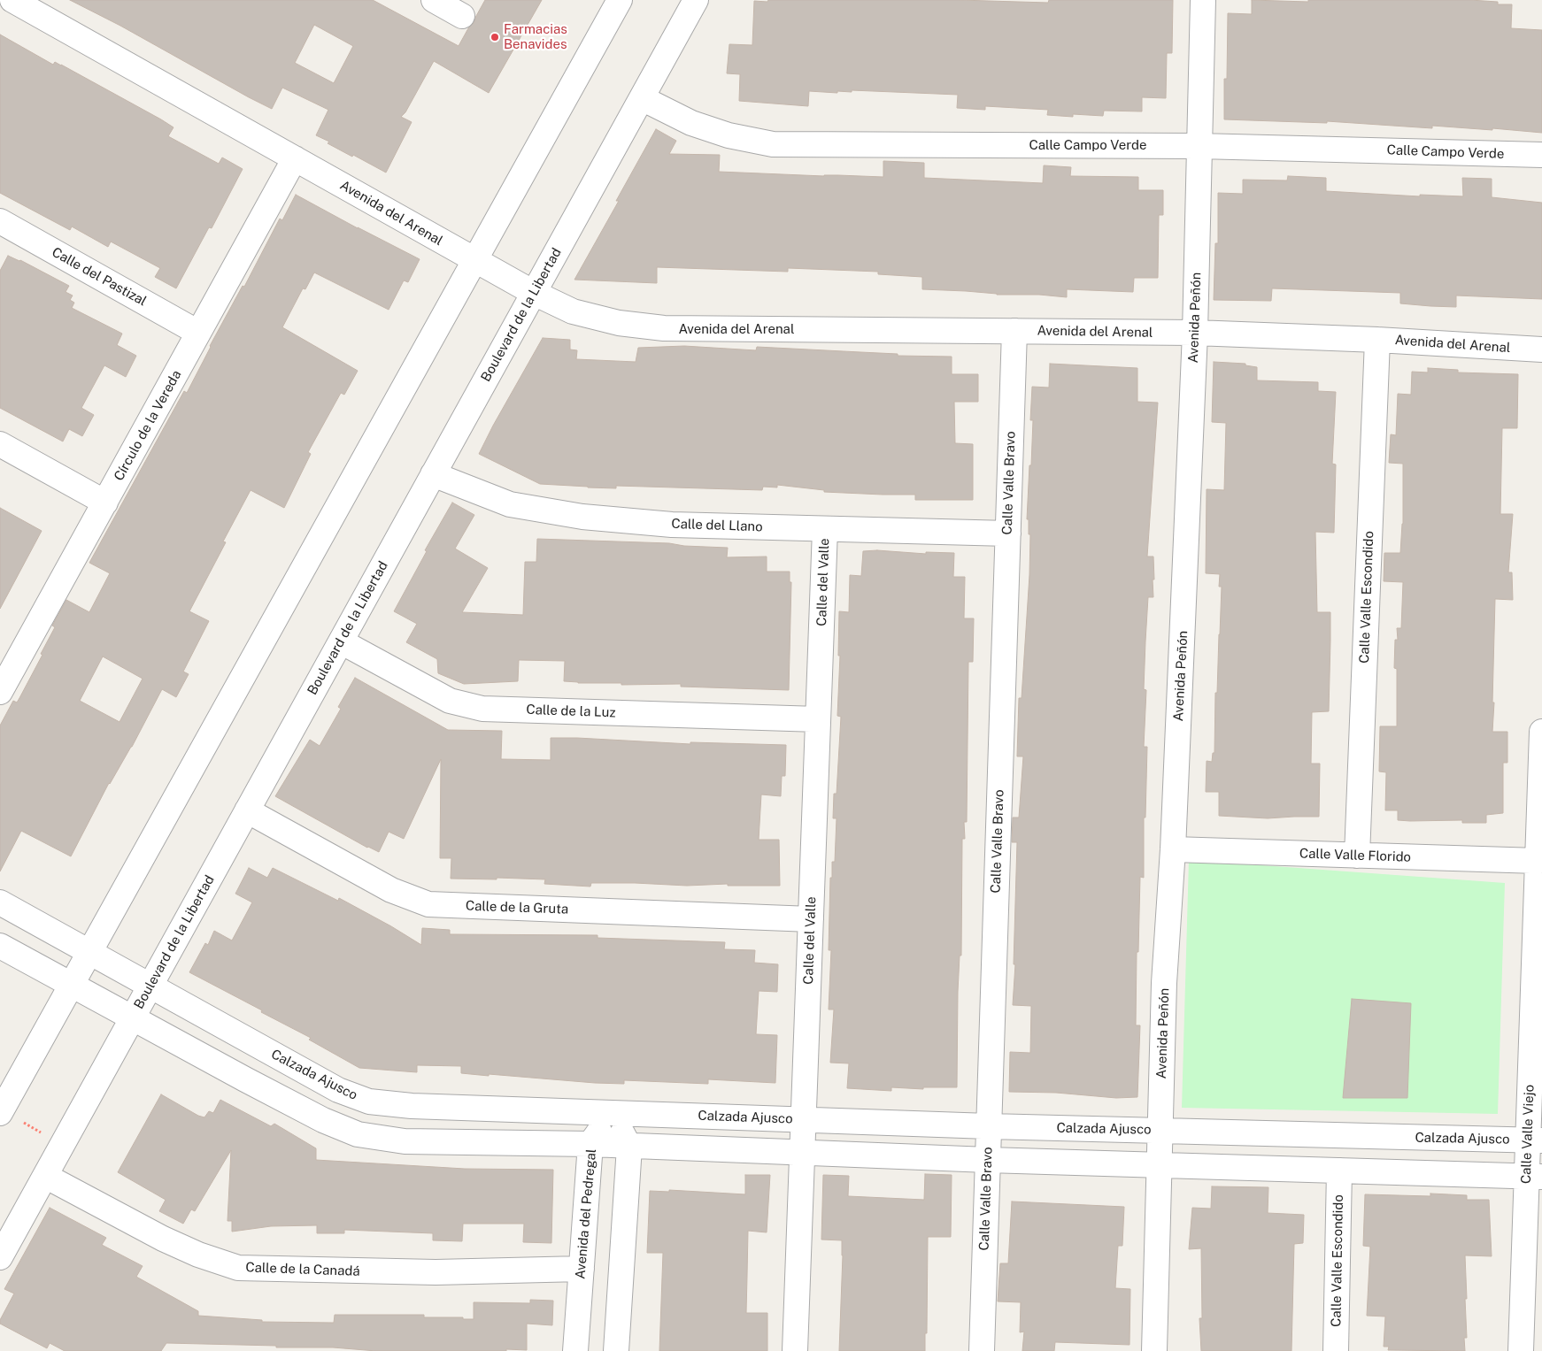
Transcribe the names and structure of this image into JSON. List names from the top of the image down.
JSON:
{
  "streets": {
    "street": [
      "Calle Campo Verde",
      "Avenida del Arenal",
      "Calle del Pastizal",
      "Boulevard de la Libertad",
      "Avenida Peñón",
      "Círculo de la Vereda",
      "Calle Valle Bravo",
      "Calle del Llano",
      "Calle del Valle",
      "Calle Valle Escondido",
      "Calle de la Luz",
      "Calle Valle Florido",
      "Calle de la Gruta",
      "Calzada Ajusco",
      "Calle Valle Viejo",
      "Avenida del Pedregal",
      "Calle de la Canadá"
    ]
  },
  "crossings": [
    ["Calle Campo Verde", "Boulevard de la Libertad"],
    ["Calle Campo Verde", "Avenida Peñón"],
    ["Avenida del Arenal", "Boulevard de la Libertad"],
    ["Avenida del Arenal", "Avenida Peñón"],
    ["Avenida del Arenal", "Círculo de la Vereda"],
    ["Avenida del Arenal", "Calle Valle Bravo"],
    ["Avenida del Arenal", "Calle Valle Escondido"],
    ["Calle del Pastizal", "Círculo de la Vereda"],
    ["Boulevard de la Libertad", "Calle del Llano"],
    ["Boulevard de la Libertad", "Calle de la Luz"],
    ["Boulevard de la Libertad", "Calle de la Gruta"],
    ["Boulevard de la Libertad", "Calzada Ajusco"],
    ["Boulevard de la Libertad", "Calle de la Canadá"],
    ["Avenida Peñón", "Calle Valle Florido"],
    ["Avenida Peñón", "Calzada Ajusco"],
    ["Calle Valle Bravo", "Calle del Llano"],
    ["Calle Valle Bravo", "Calzada Ajusco"],
    ["Calle del Llano", "Calle del Valle"],
    ["Calle del Valle", "Calle de la Luz"],
    ["Calle del Valle", "Calle de la Gruta"],
    ["Calle del Valle", "Calzada Ajusco"],
    ["Calle Valle Escondido", "Calle Valle Florido"],
    ["Calle Valle Florido", "Calle Valle Viejo"],
    ["Calzada Ajusco", "Calle Valle Viejo"],
    ["Calzada Ajusco", "Avenida del Pedregal"],
    ["Avenida del Pedregal", "Calle de la Canadá"]
  ],
  "places": ["Farmacias Benavides"]
}
